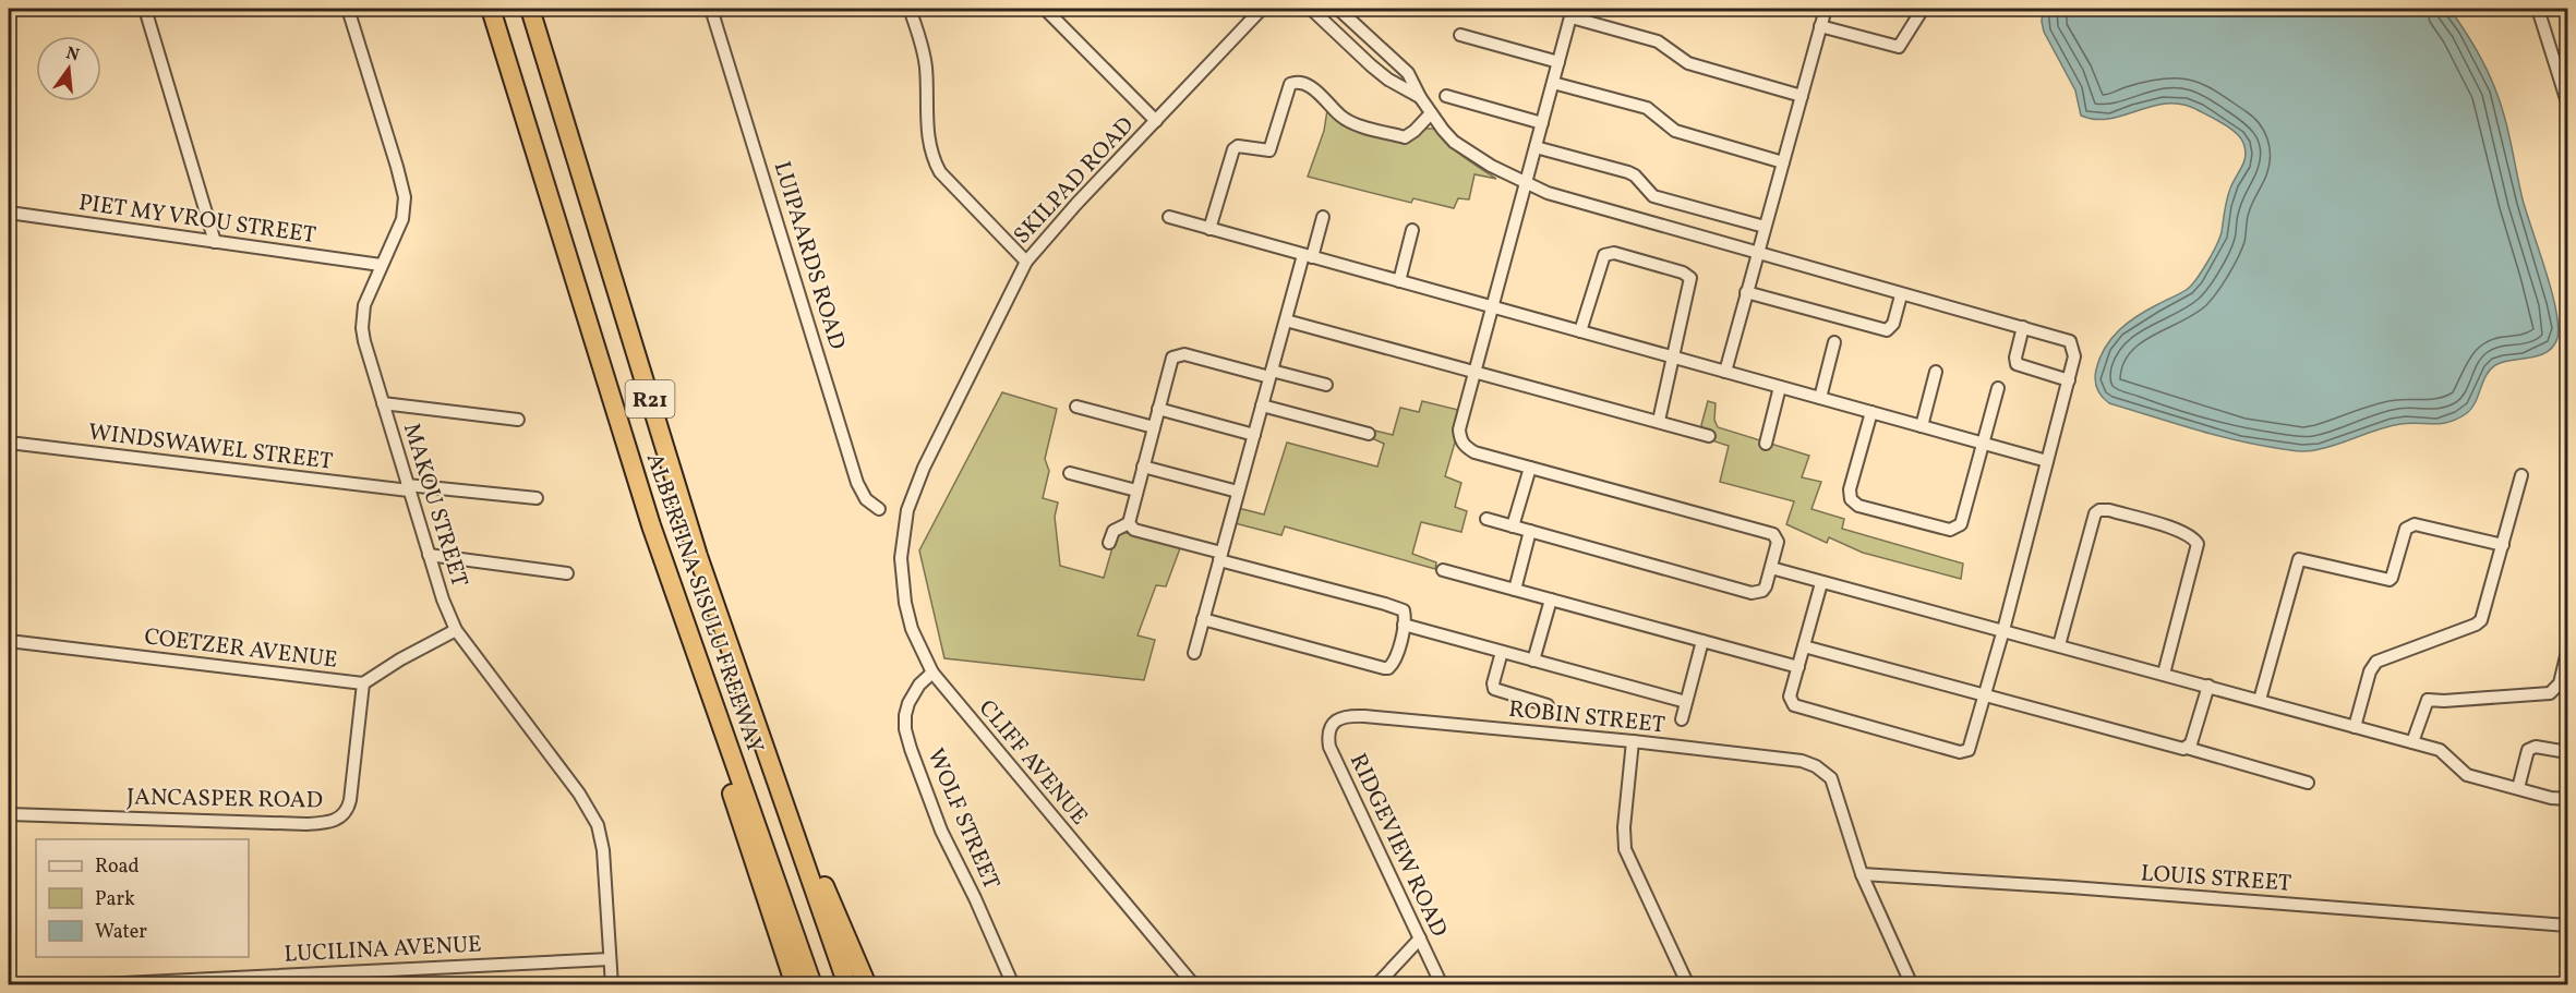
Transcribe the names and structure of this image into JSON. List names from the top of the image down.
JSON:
{
  "streets": {
    "highway": ["R21", "ALBERTINA SISULU FREEWAY"],
    "street": [
      "SKILPAD ROAD",
      "PIET MY VROU STREET",
      "LUIPAARDS ROAD",
      "WINDSWAWEL STREET",
      "MAKOU STREET",
      "COETZER AVENUE",
      "ROBIN STREET",
      "CLIFF AVENUE",
      "JANCASPER ROAD",
      "WOLF STREET",
      "RIDGEVIEW ROAD",
      "LOUIS STREET",
      "LUCILINA AVENUE"
    ]
  },
  "crossings": [
    ["SKILPAD ROAD", "CLIFF AVENUE"],
    ["PIET MY VROU STREET", "MAKOU STREET"],
    ["WINDSWAWEL STREET", "MAKOU STREET"],
    ["MAKOU STREET", "COETZER AVENUE"],
    ["MAKOU STREET", "LUCILINA AVENUE"],
    ["COETZER AVENUE", "JANCASPER ROAD"],
    ["ROBIN STREET", "RIDGEVIEW ROAD"],
    ["ROBIN STREET", "LOUIS STREET"],
    ["CLIFF AVENUE", "WOLF STREET"]
  ],
  "legend": ["Road", "Park", "Water"],
  "north": "top"
}
